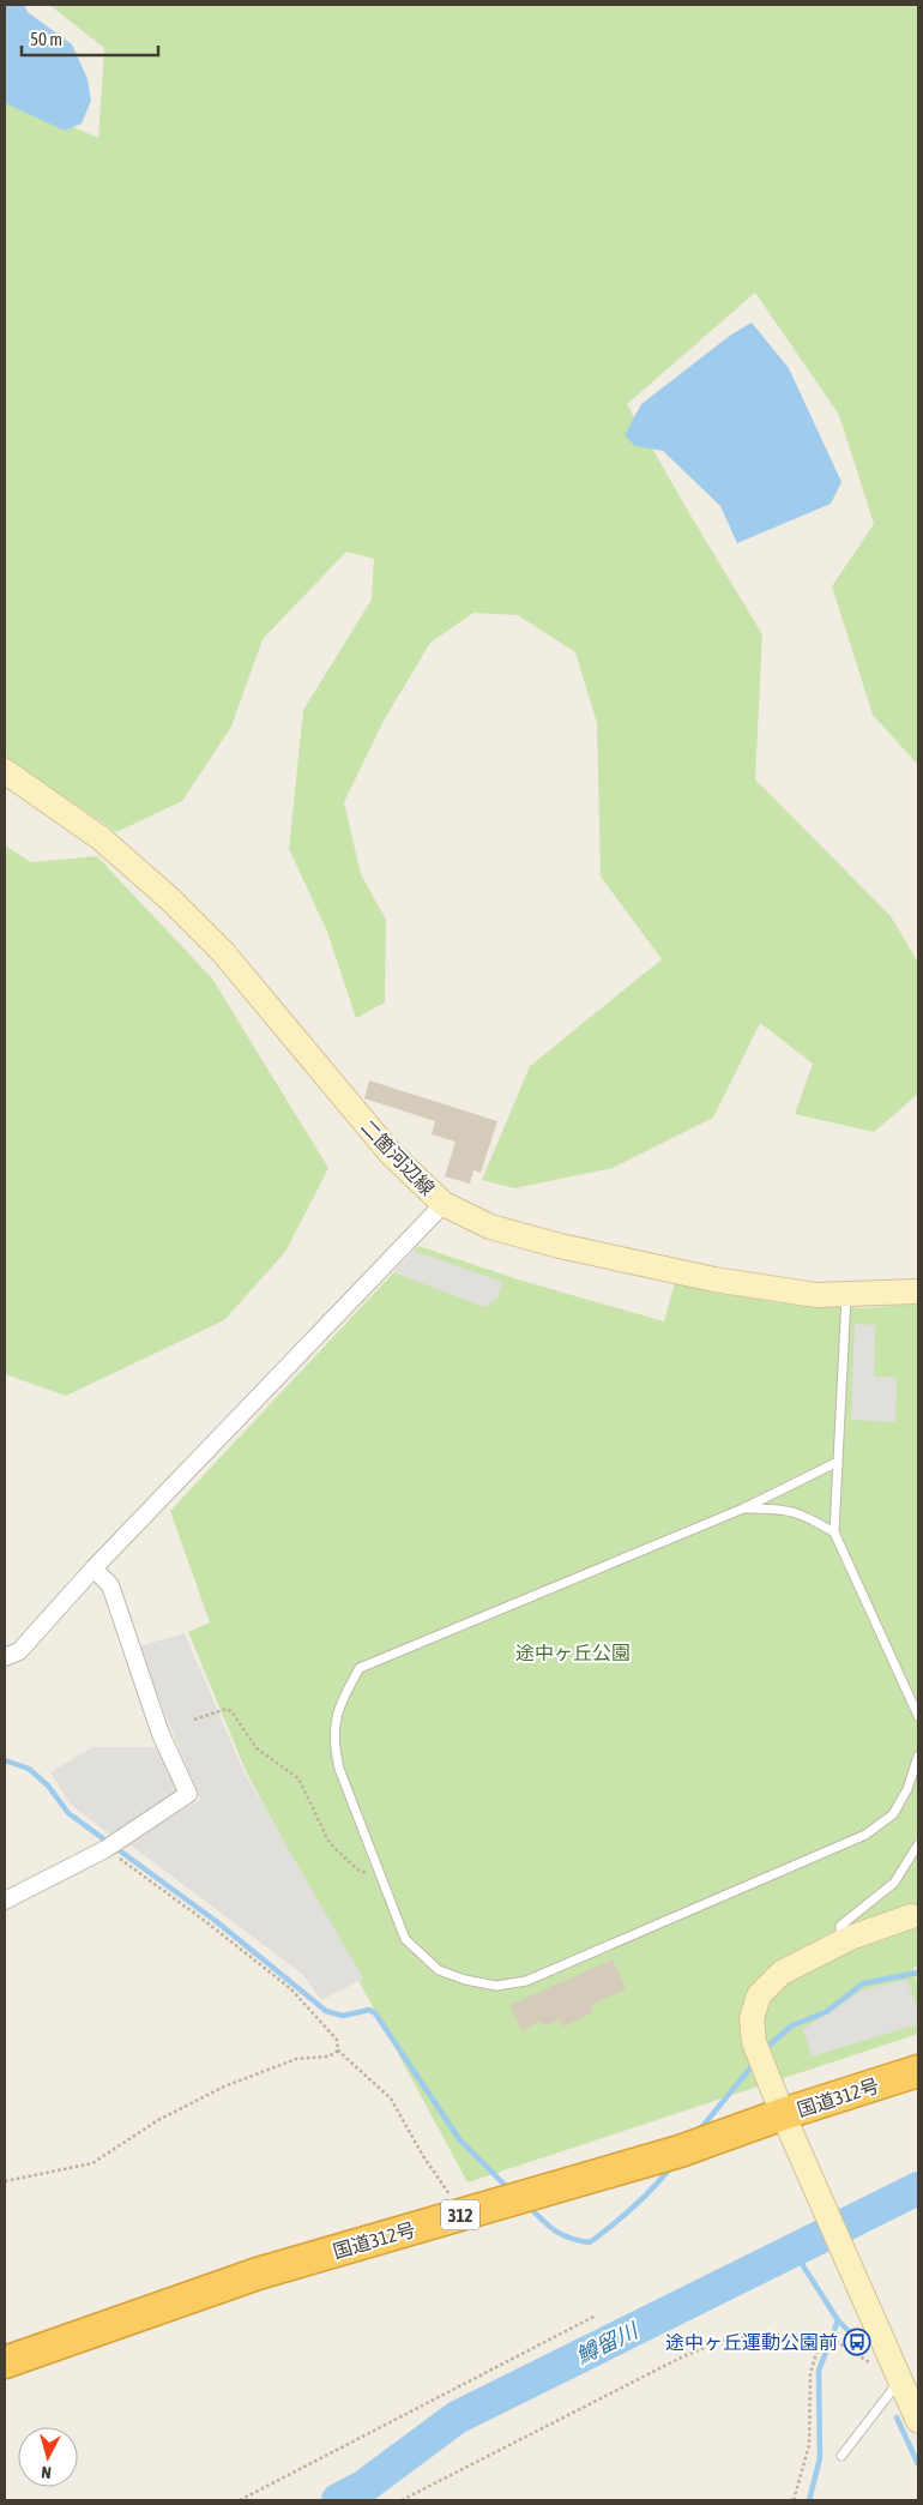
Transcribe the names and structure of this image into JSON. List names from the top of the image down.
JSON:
{
  "streets": {
    "highway": ["国道312号", "312"],
    "main road": ["二箇河辺線"]
  },
  "water": ["鱒留川"],
  "parks": ["途中ヶ丘公園"],
  "places": {
    "bus stop": ["途中ヶ丘運動公園前"]
  },
  "scale_bar": "50 m",
  "north": "bottom"
}
